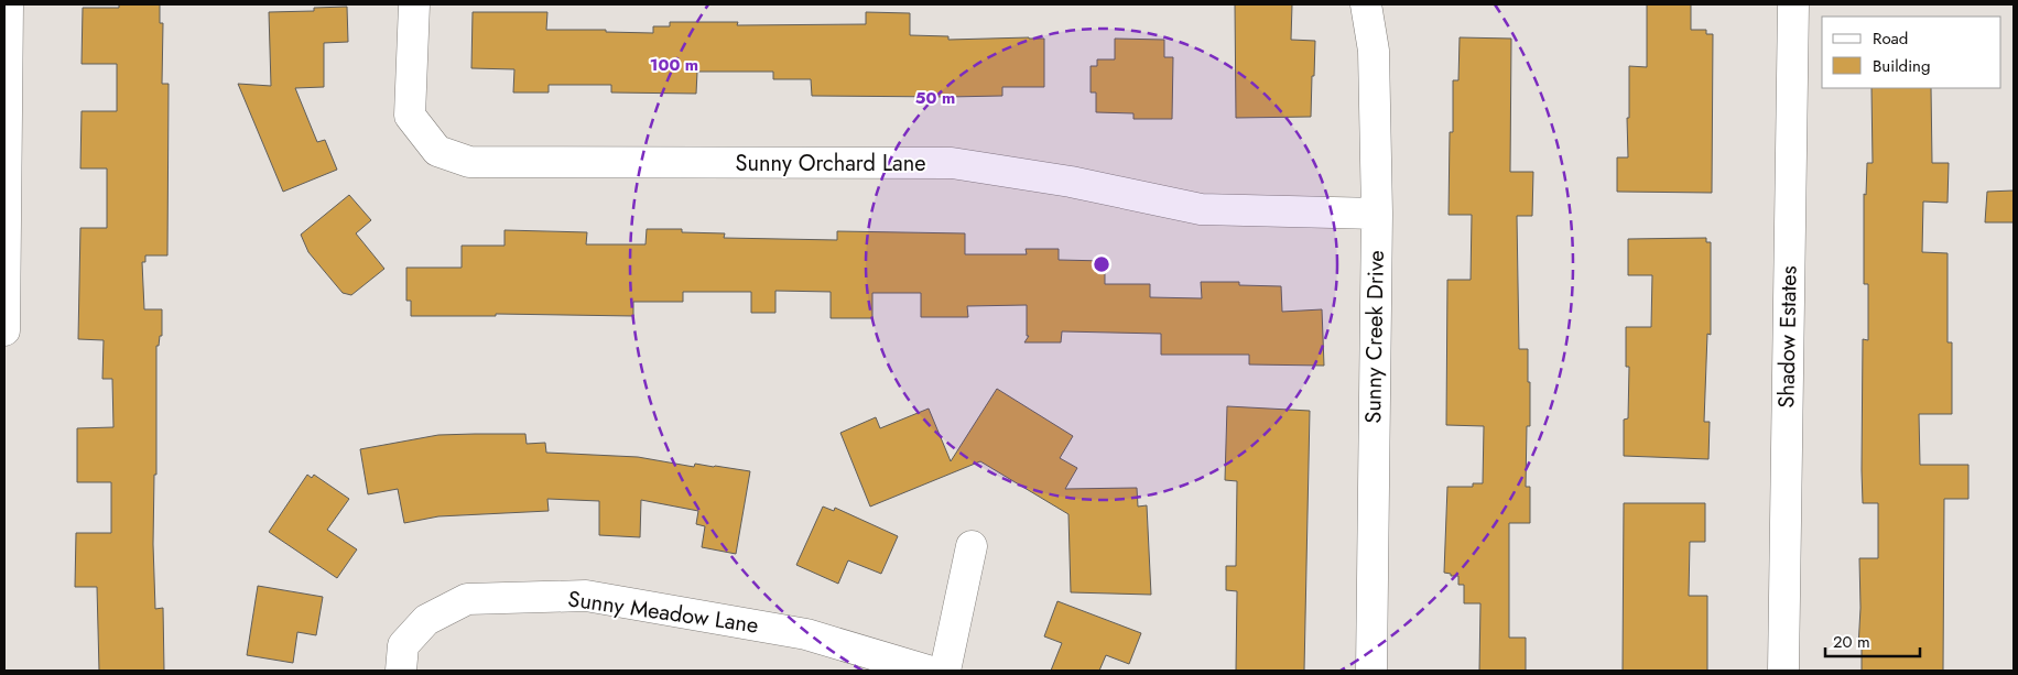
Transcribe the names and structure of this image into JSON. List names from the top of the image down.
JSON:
{
  "streets": {
    "street": [
      "Sunny Orchard Lane",
      "Sunny Creek Drive",
      "Shadow Estates",
      "Sunny Meadow Lane"
    ]
  },
  "crossings": [
    ["Sunny Orchard Lane", "Sunny Creek Drive"]
  ],
  "legend": ["Road", "Building"],
  "scale_bar": "20 m",
  "rings": ["100 m", "50 m"]
}
